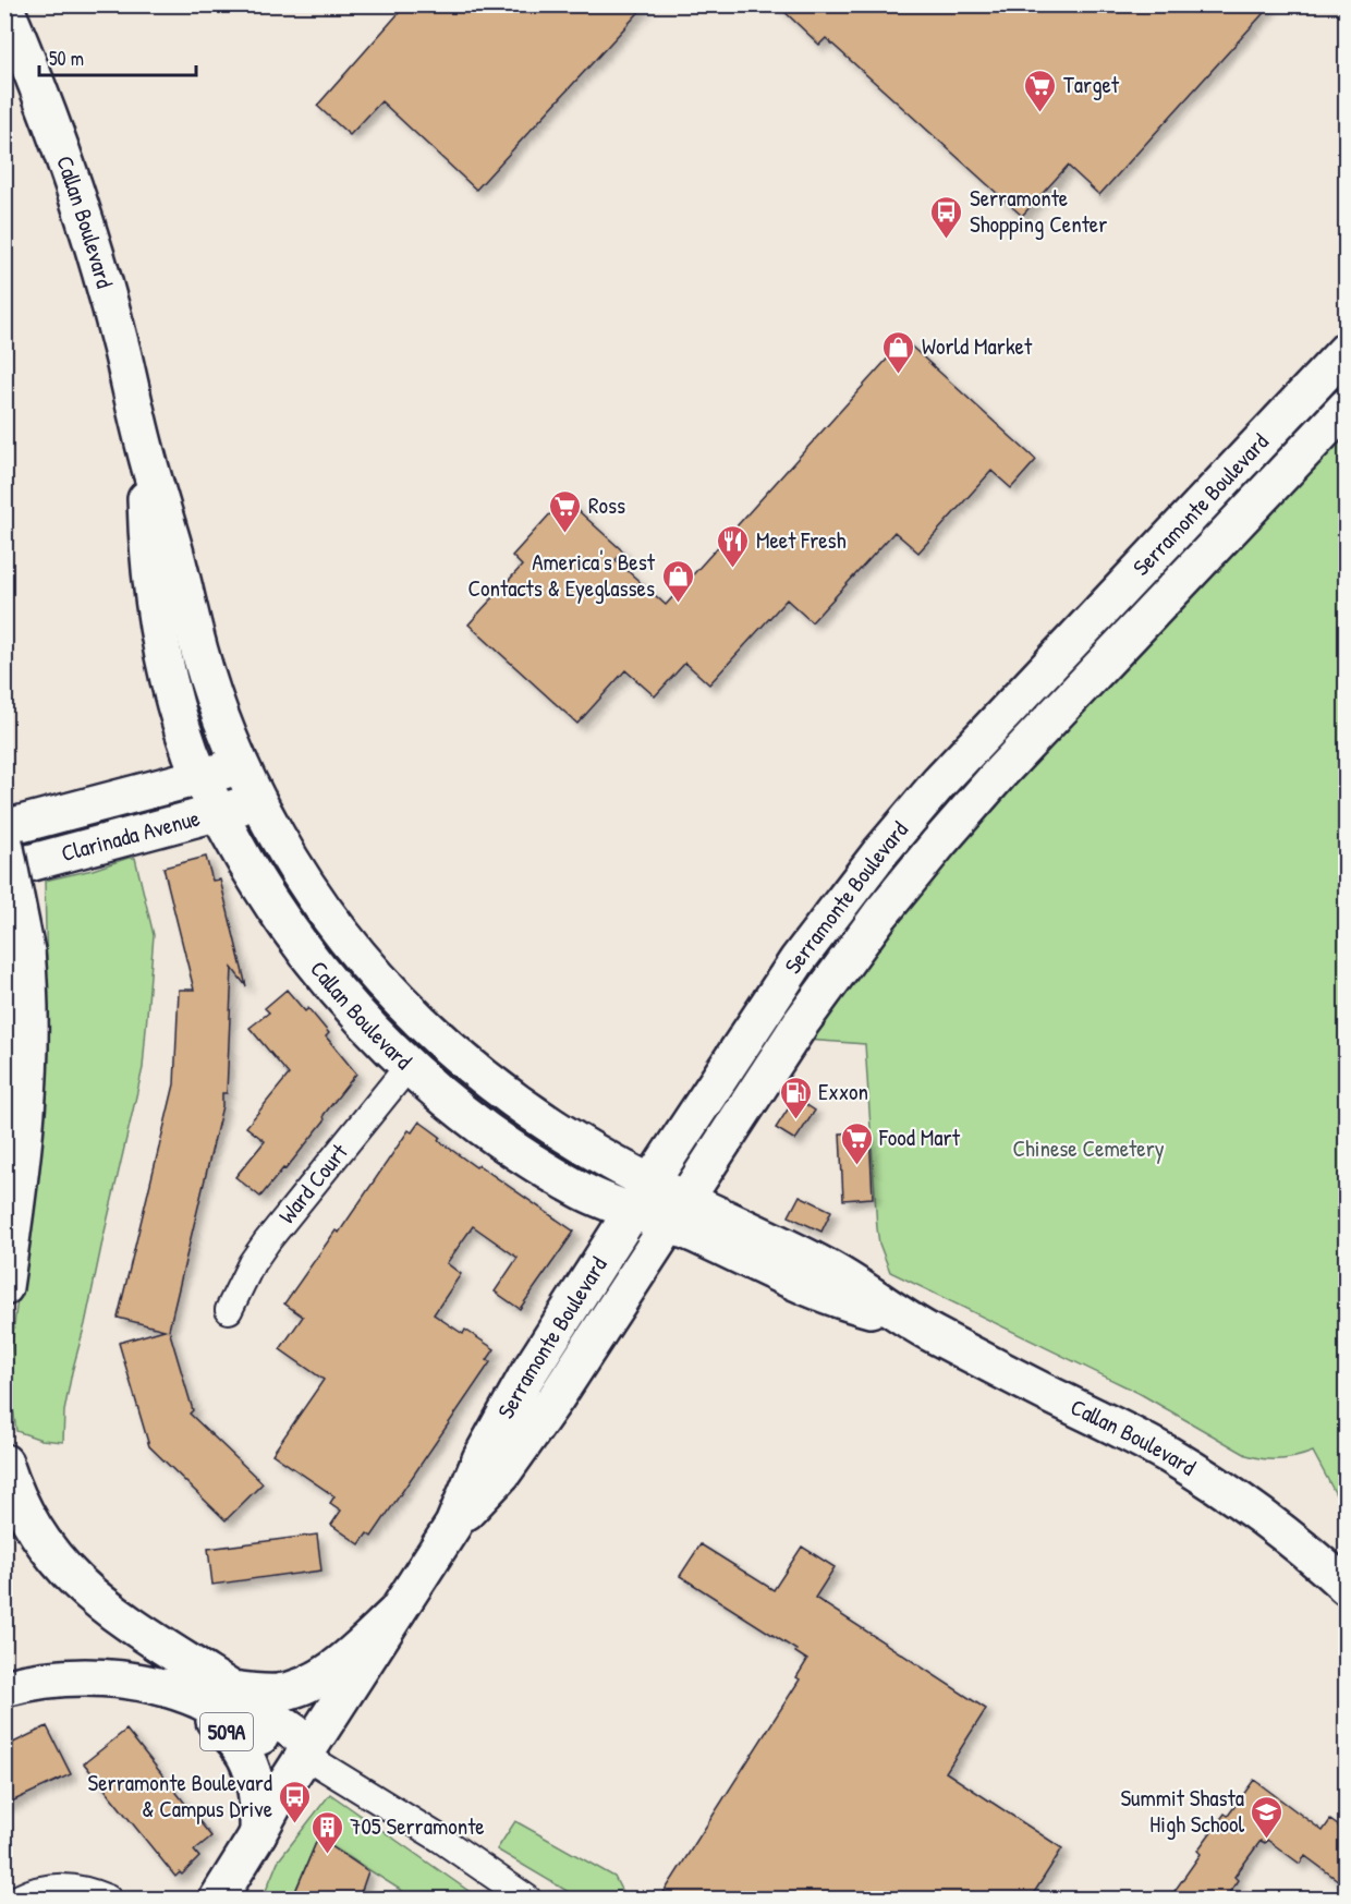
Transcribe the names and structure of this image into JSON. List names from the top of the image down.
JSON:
{
  "streets": {
    "main road": [
      "Callan Boulevard",
      "Serramonte Boulevard",
      "Clarinada Avenue",
      "509A"
    ],
    "street": ["Ward Court"]
  },
  "crossings": [
    ["Callan Boulevard", "Serramonte Boulevard"],
    ["Callan Boulevard", "Clarinada Avenue"],
    ["Callan Boulevard", "Ward Court"],
    ["Serramonte Boulevard", "509A"]
  ],
  "parks": ["Chinese Cemetery"],
  "places": {
    "supermarket": ["Target", "Ross", "Food Mart"],
    "bus stop": ["Serramonte Shopping Center", "Serramonte Boulevard & Campus Drive"],
    "shop": ["World Market", "America's Best Contacts & Eyeglasses"],
    "restaurant": ["Meet Fresh"],
    "fuel station": ["Exxon"],
    "school or university": ["Summit Shasta High School"],
    "building": ["705 Serramonte"]
  },
  "scale_bar": "50 m"
}
